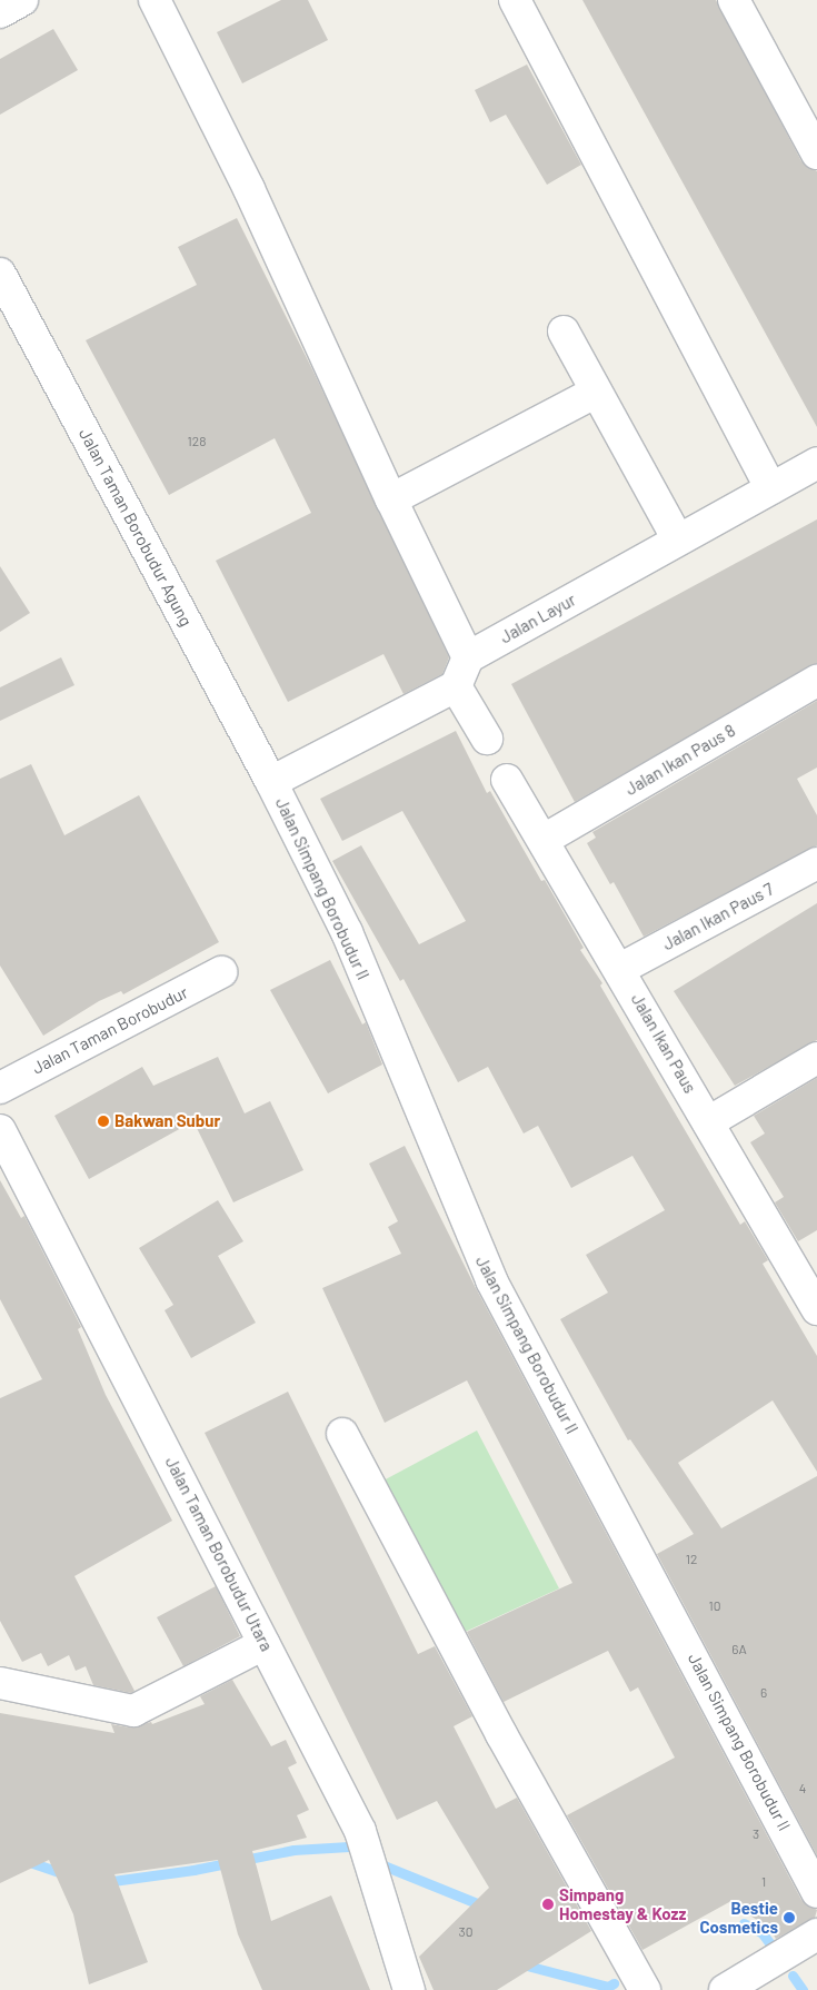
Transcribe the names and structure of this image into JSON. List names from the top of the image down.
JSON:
{
  "streets": {
    "street": [
      "Jalan Taman Borobudur Agung",
      "Jalan Layur",
      "Jalan Ikan Paus 8",
      "Jalan Simpang Borobudur II",
      "Jalan Ikan Paus 7",
      "Jalan Taman Borobudur",
      "Jalan Ikan Paus",
      "Jalan Taman Borobudur Utara"
    ]
  },
  "crossings": [
    ["Jalan Taman Borobudur Agung", "Jalan Simpang Borobudur II"],
    ["Jalan Ikan Paus 8", "Jalan Ikan Paus"],
    ["Jalan Ikan Paus 7", "Jalan Ikan Paus"]
  ],
  "places": ["Bakwan Subur", "Simpang Homestay & Kozz", "Bestie Cosmetics"],
  "house_numbers": [
    "128",
    "12",
    "10",
    "6A",
    "6",
    "4",
    "3",
    "1",
    "30"
  ]
}
